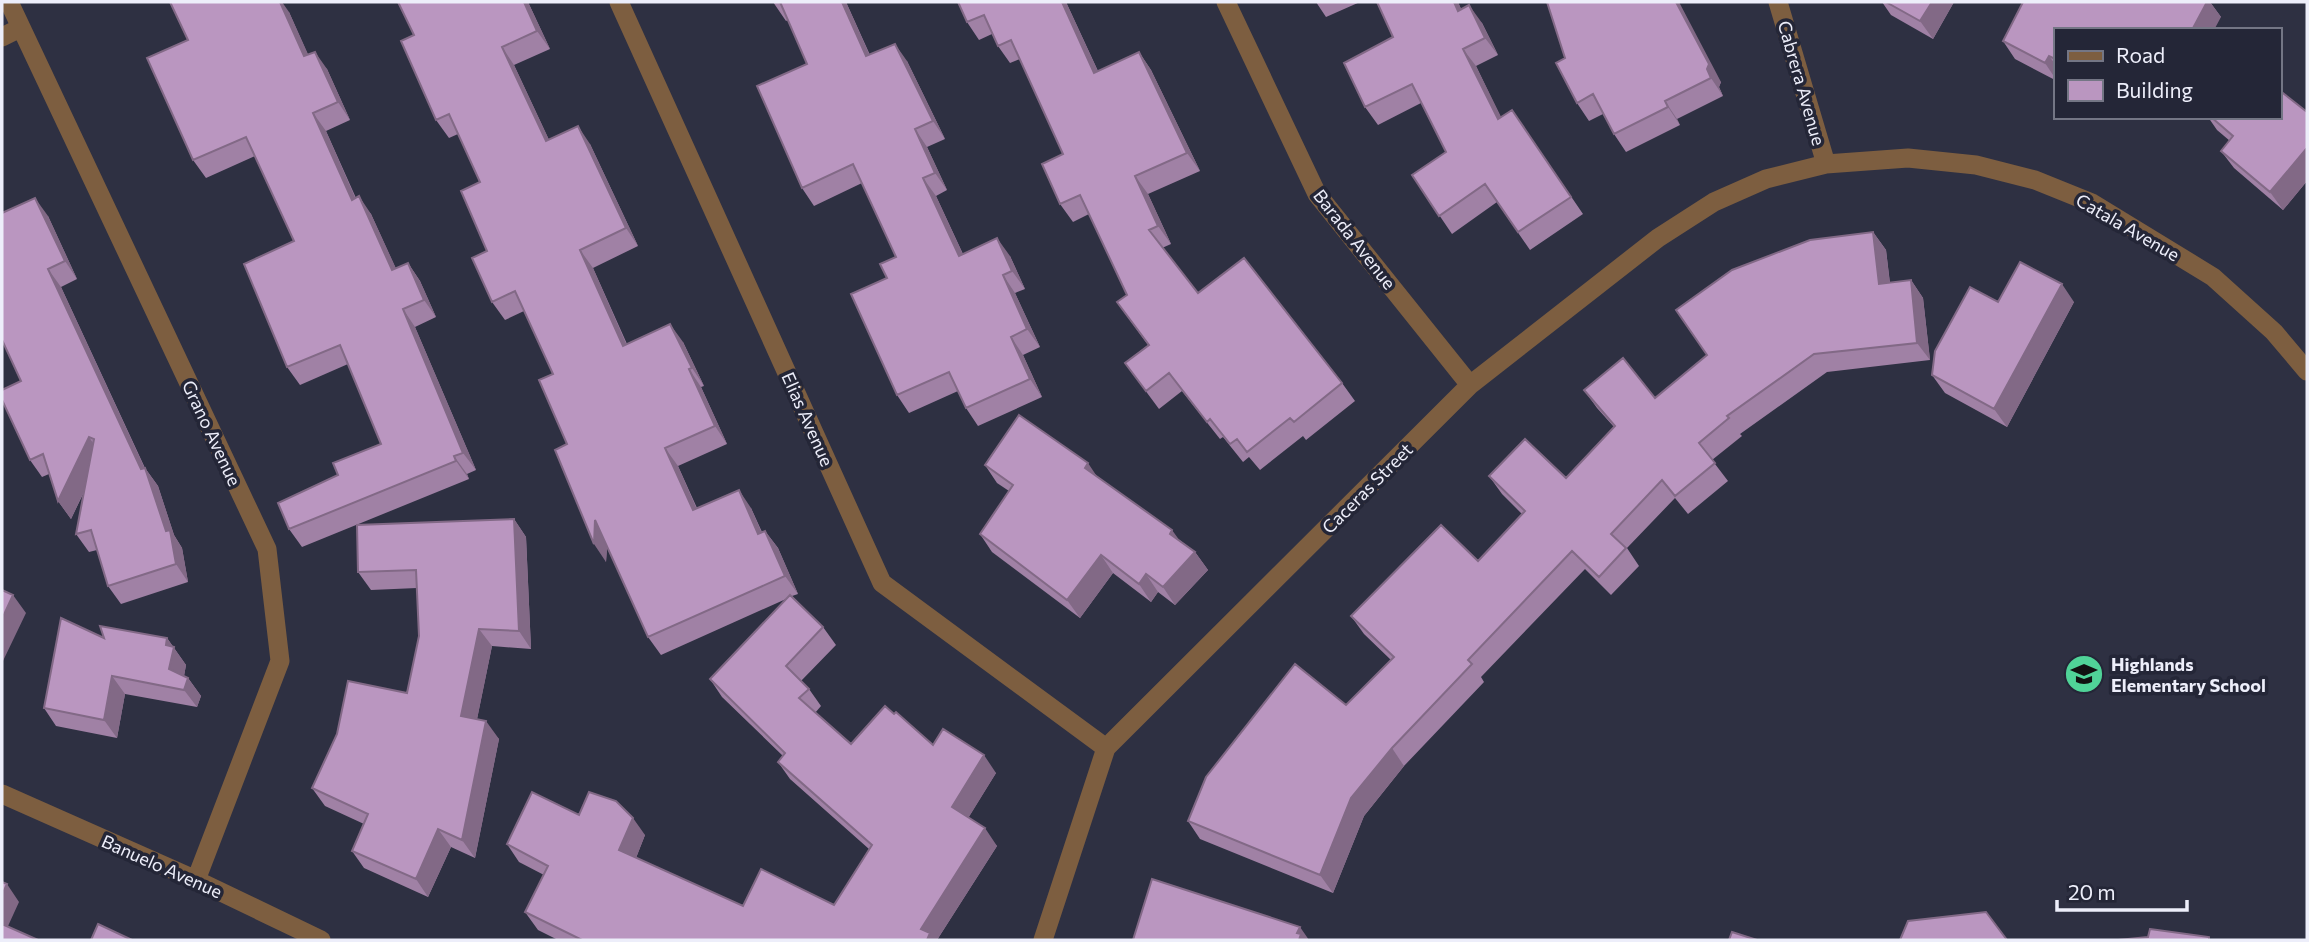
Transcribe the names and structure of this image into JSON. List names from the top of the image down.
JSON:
{
  "streets": {
    "street": [
      "Cabrera Avenue",
      "Catala Avenue",
      "Barada Avenue",
      "Elias Avenue",
      "Grano Avenue",
      "Caceras Street",
      "Banuelo Avenue"
    ]
  },
  "crossings": [
    ["Cabrera Avenue", "Catala Avenue"],
    ["Cabrera Avenue", "Caceras Street"],
    ["Catala Avenue", "Caceras Street"],
    ["Barada Avenue", "Caceras Street"],
    ["Elias Avenue", "Caceras Street"],
    ["Grano Avenue", "Banuelo Avenue"]
  ],
  "places": {
    "school or university": ["Highlands Elementary School"]
  },
  "legend": ["Road", "Building"],
  "scale_bar": "20 m"
}
